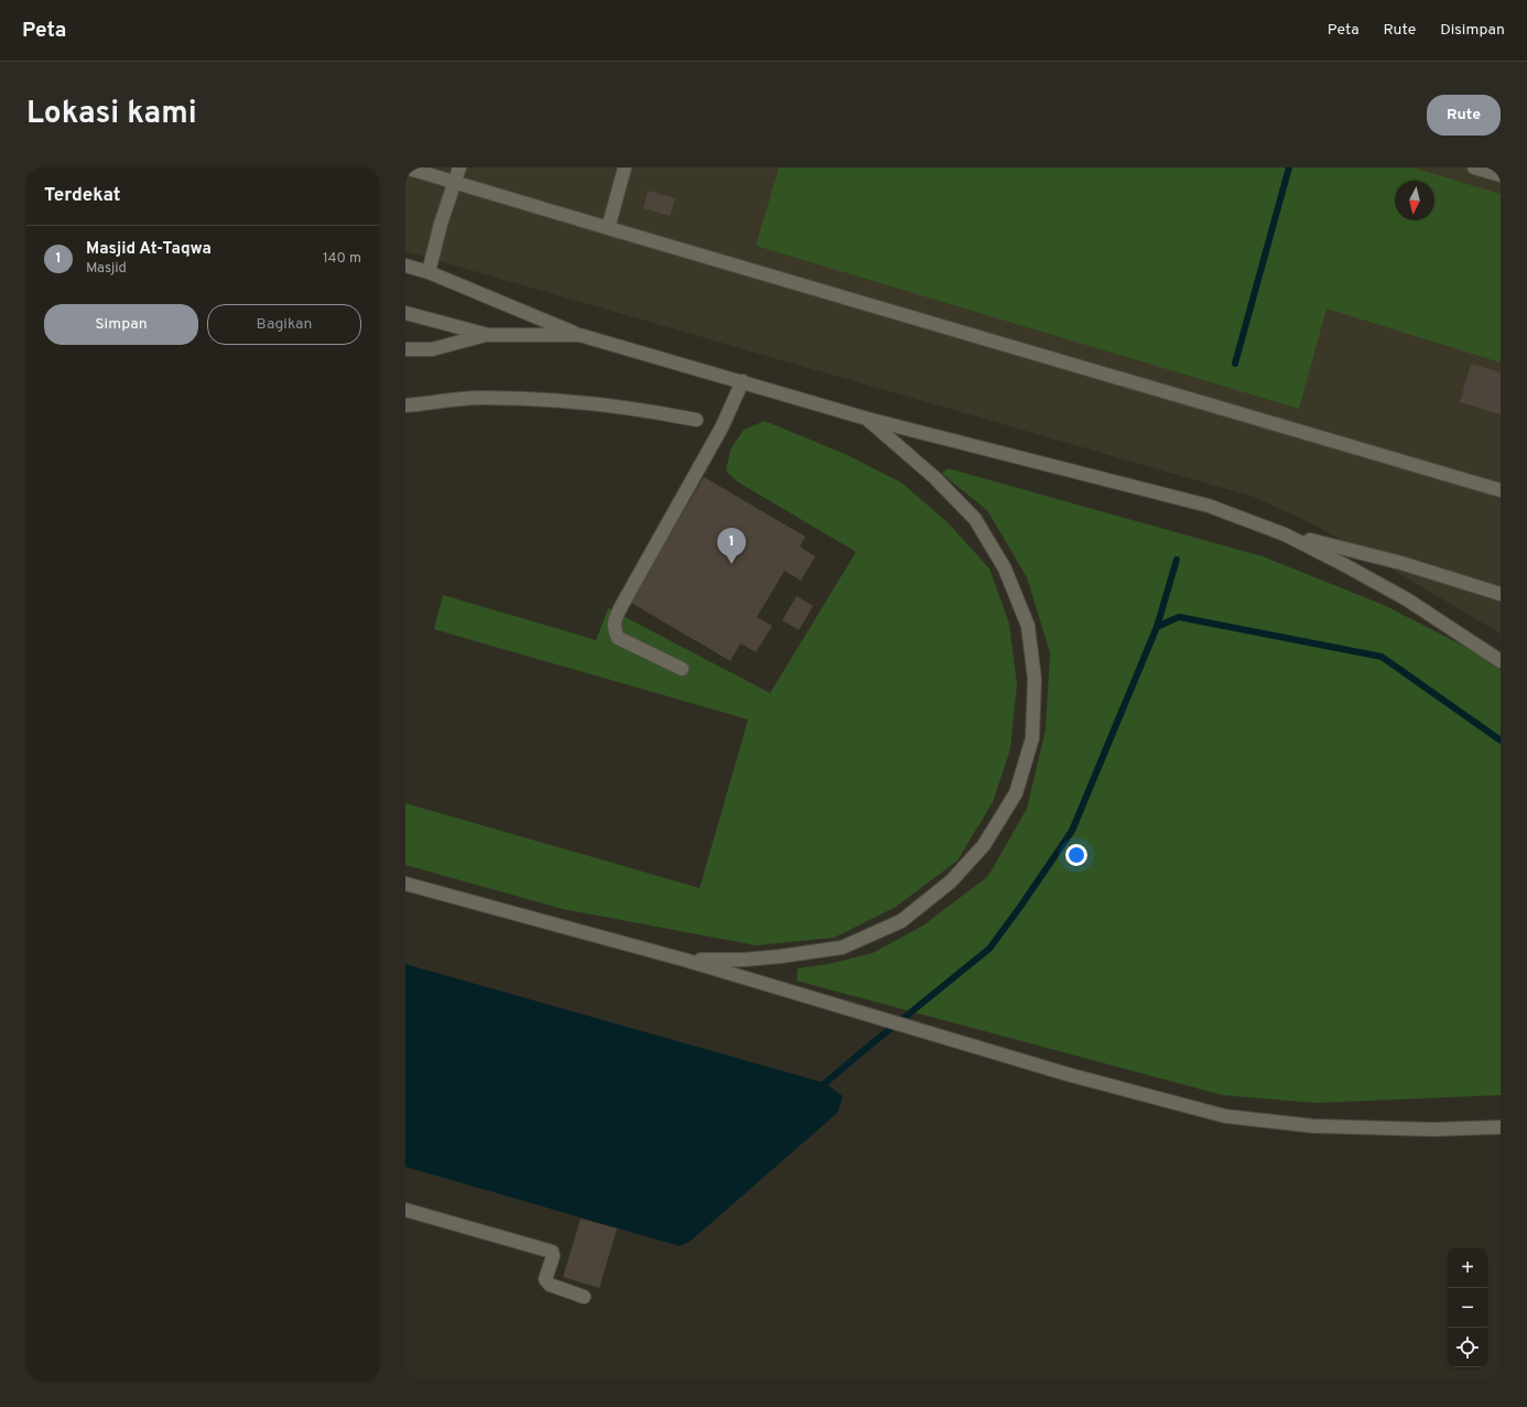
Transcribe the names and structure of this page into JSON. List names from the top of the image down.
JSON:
{
  "north": "bottom",
  "page": {
    "header": "Peta",
    "nav": ["Peta", "Rute", "Disimpan"],
    "title": "Lokasi kami",
    "buttons": [
      "Rute",
      ["Simpan", "Bagikan"]
    ],
    "heading": "Terdekat",
    "list": [
      {
        "mark": "1",
        "name": "Masjid At-Taqwa",
        "note": "Masjid",
        "value": "140 m"
      }
    ],
    "pins": "1",
    "map_buttons": ["+", "−"]
  }
}
